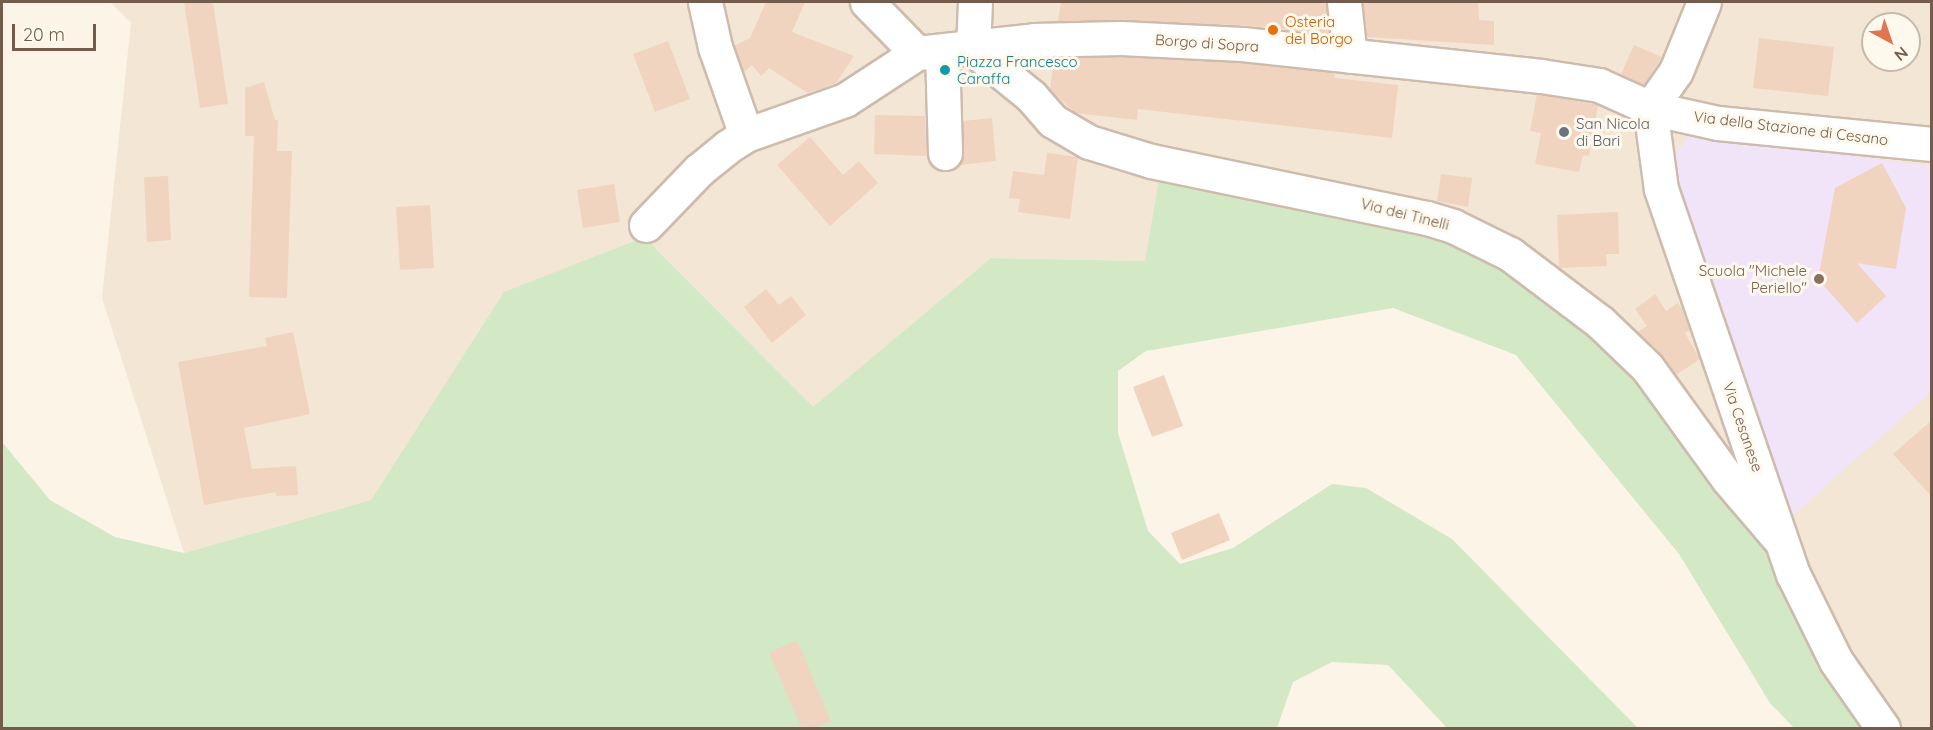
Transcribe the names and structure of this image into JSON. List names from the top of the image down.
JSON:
{
  "streets": {
    "street": [
      "Borgo di Sopra",
      "Via della Stazione di Cesano",
      "Via dei Tinelli",
      "Via Cesanese"
    ]
  },
  "crossings": [
    ["Borgo di Sopra", "Via della Stazione di Cesano"],
    ["Borgo di Sopra", "Via dei Tinelli"],
    ["Borgo di Sopra", "Via Cesanese"],
    ["Via della Stazione di Cesano", "Via Cesanese"],
    ["Via dei Tinelli", "Via Cesanese"]
  ],
  "places": [
    "Osteria del Borgo",
    "Piazza Francesco Caraffa",
    "San Nicola di Bari",
    "Scuola \"Michele Periello\""
  ],
  "scale_bar": "20 m",
  "north": "bottom right"
}
